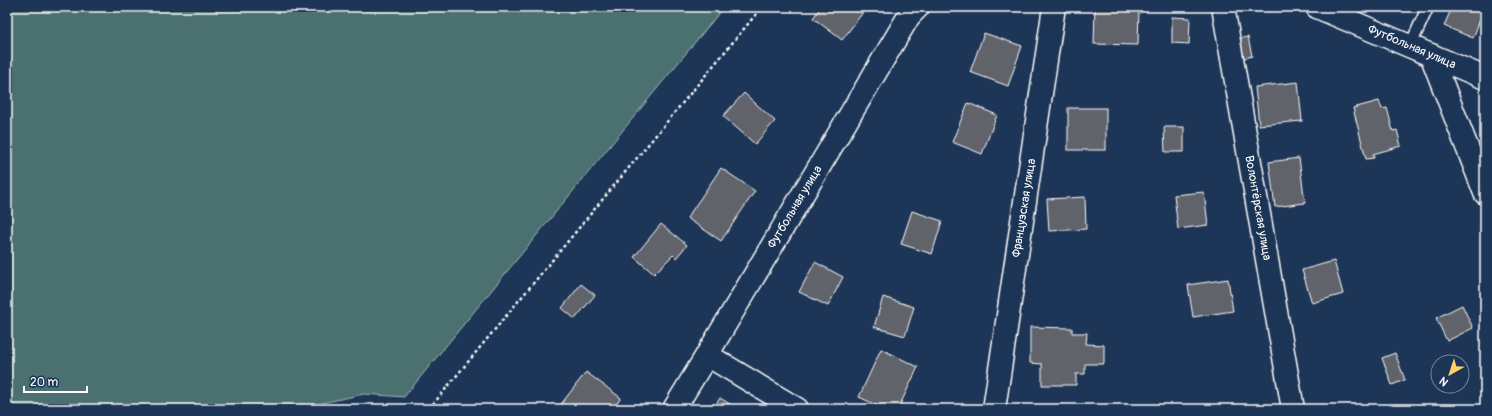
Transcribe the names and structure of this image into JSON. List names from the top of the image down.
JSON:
{
  "streets": {
    "street": ["Футбольная улица", "Французская улица", "Волонтёрская улица"]
  },
  "scale_bar": "20 m",
  "north": "bottom left"
}
